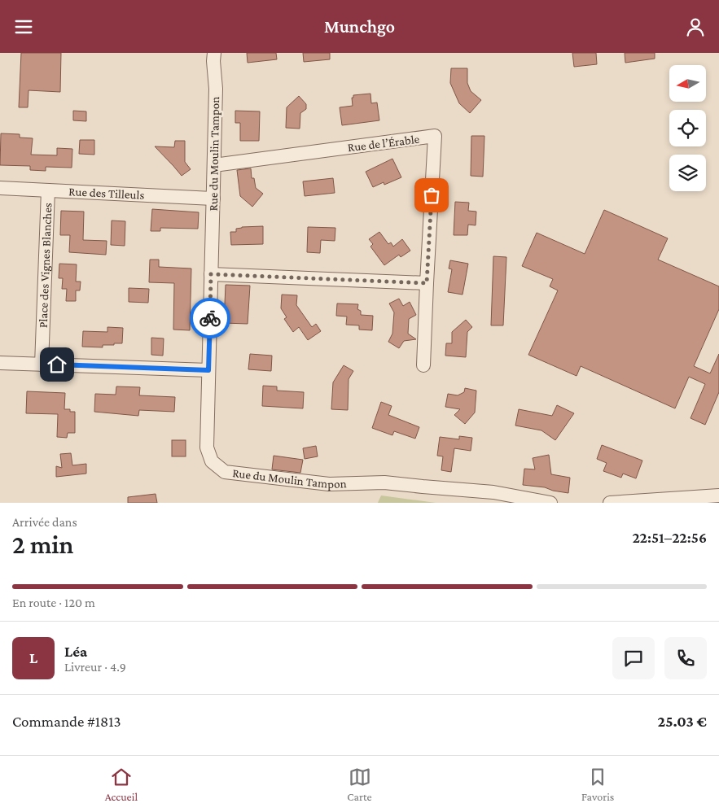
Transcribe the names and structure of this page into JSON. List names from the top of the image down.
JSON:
{
  "streets": {
    "street": [
      "Rue de l’Érable",
      "Rue du Moulin Tampon",
      "Rue des Tilleuls",
      "Place des Vignes Blanches"
    ]
  },
  "crossings": [
    ["Rue de l’Érable", "Rue du Moulin Tampon"],
    ["Rue du Moulin Tampon", "Rue des Tilleuls"],
    ["Rue des Tilleuls", "Place des Vignes Blanches"]
  ],
  "north": "left",
  "page": {
    "header": "Munchgo",
    "heading": ["2 min", "Arrivée dans", "22:51–22:56"],
    "panel": [
      "Léa",
      "Livreur · 4.9",
      "Commande #1813",
      "25.03 €"
    ],
    "bar": "En route · 120 m",
    "round": "L",
    "tabs": ["Accueil", "Carte", "Favoris"]
  }
}
